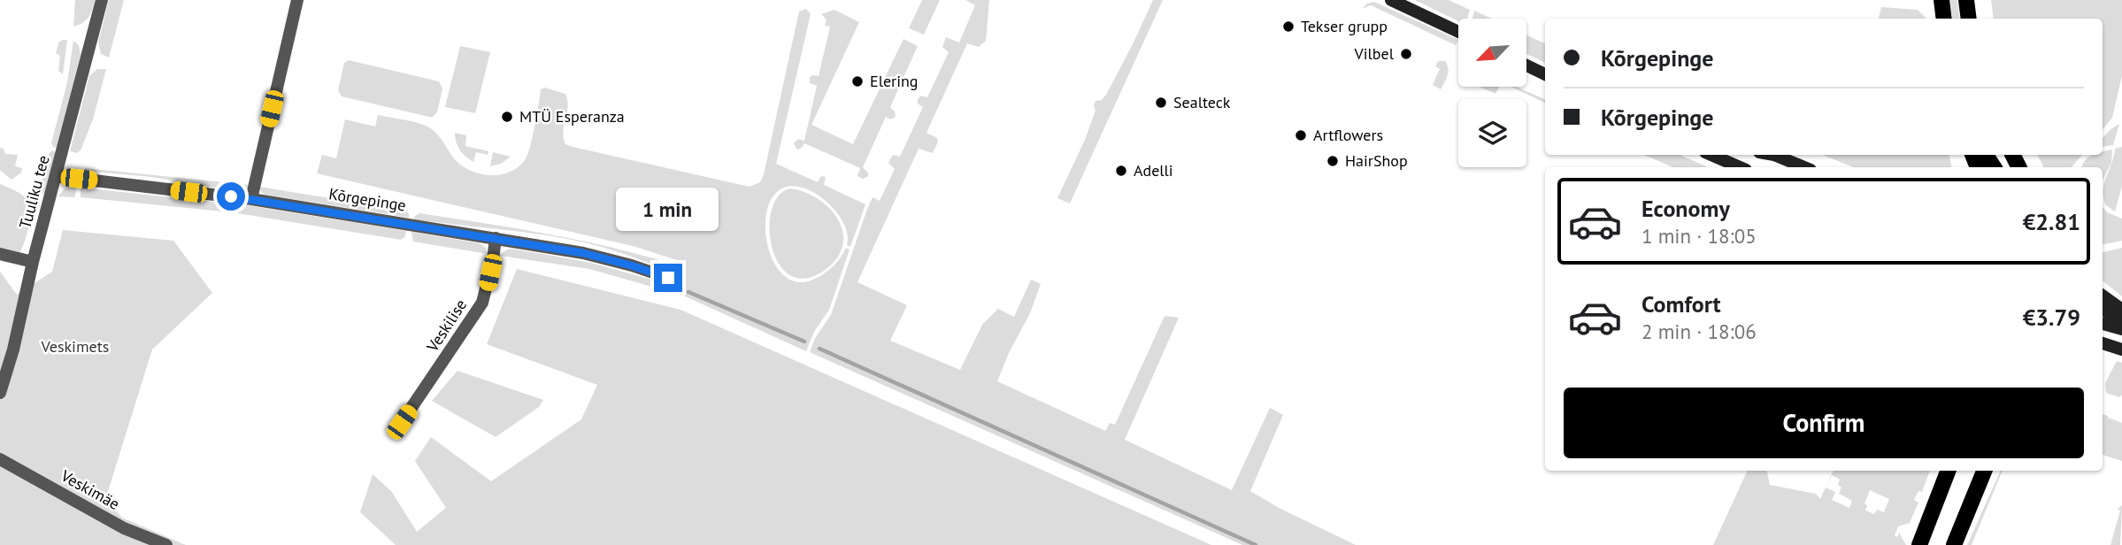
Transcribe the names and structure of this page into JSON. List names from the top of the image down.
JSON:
{
  "streets": {
    "street": [
      "Tuuliku tee",
      "Kõrgepinge",
      "Veskilise",
      "Veskimäe"
    ]
  },
  "crossings": [
    ["Tuuliku tee", "Kõrgepinge"],
    ["Kõrgepinge", "Veskilise"]
  ],
  "parks": ["Veskimets"],
  "places": [
    "Tekser grupp",
    "Vilbel",
    "Elering",
    "Sealteck",
    "MTÜ Esperanza",
    "Artflowers",
    "HairShop",
    "Adelli"
  ],
  "north": "bottom left",
  "page": {
    "banner": ["Kõrgepinge", "Kõrgepinge"],
    "list": [
      {
        "name": "Economy",
        "note": "1 min · 18:05",
        "value": "€2.81"
      },
      {
        "name": "Comfort",
        "note": "2 min · 18:06",
        "value": "€3.79"
      }
    ],
    "bubble": "1 min",
    "buttons": "Confirm"
  }
}
